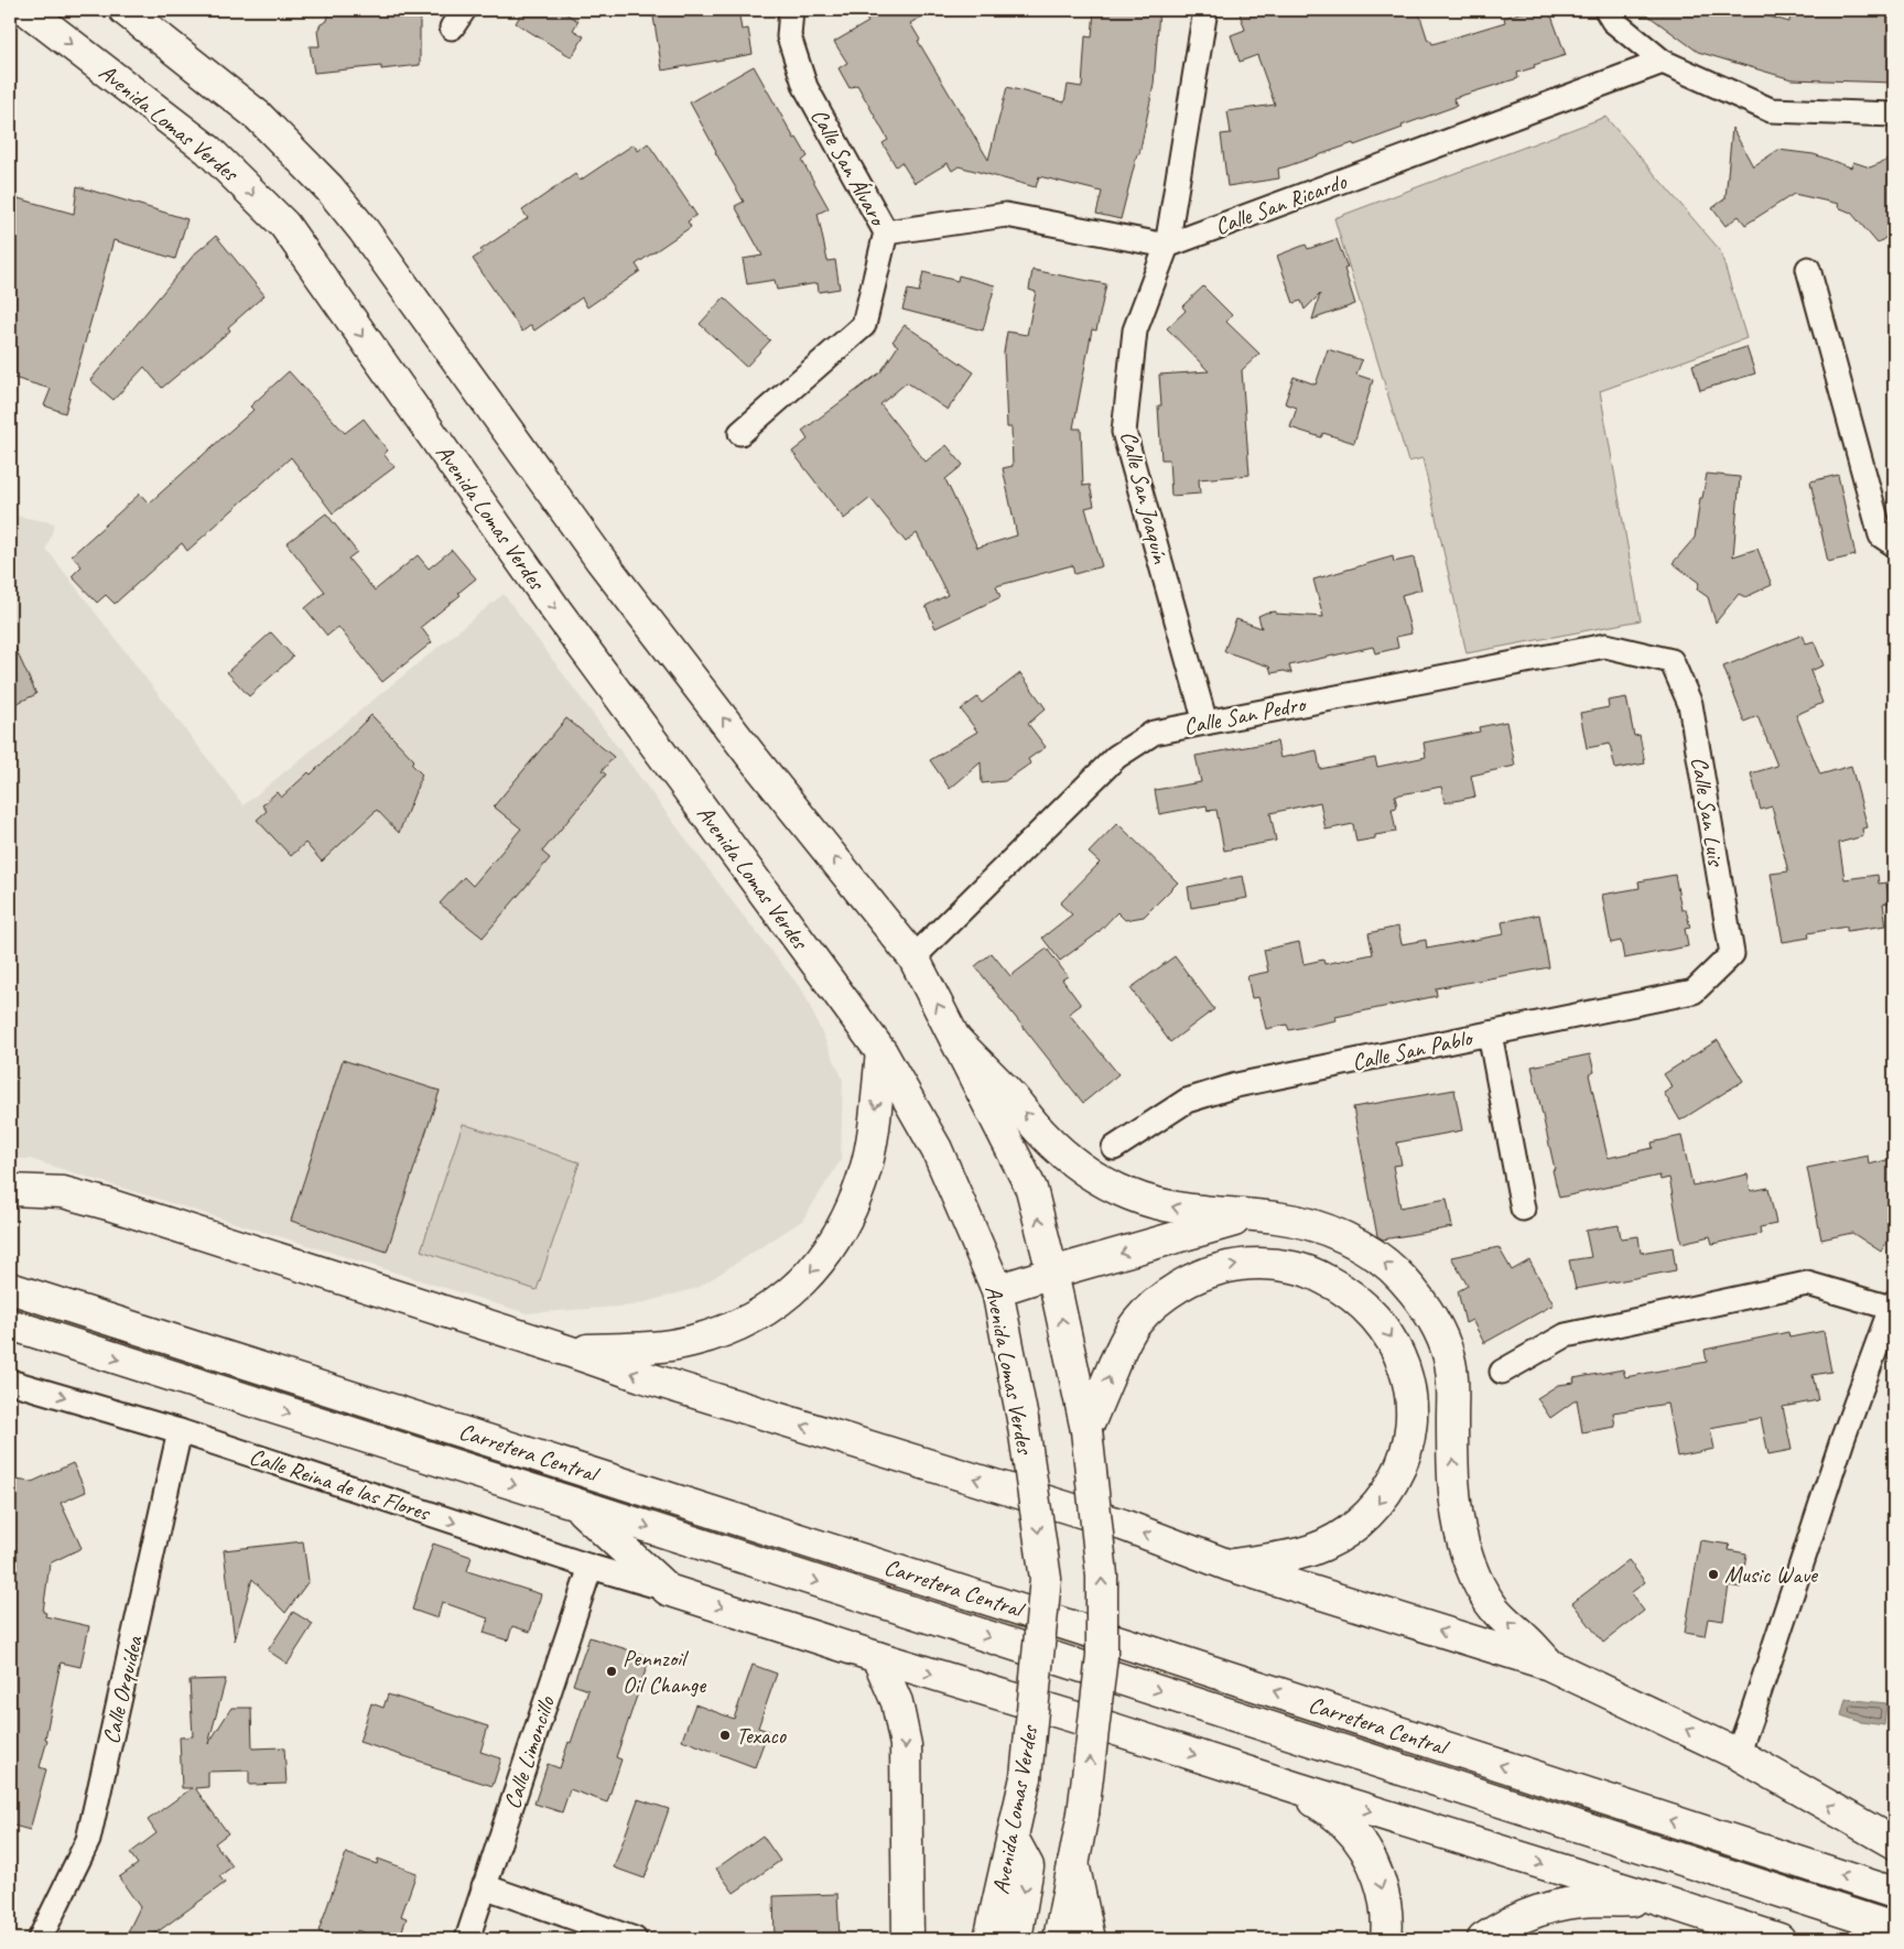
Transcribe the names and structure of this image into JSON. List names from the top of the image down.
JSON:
{
  "streets": {
    "main road": ["Avenida Lomas Verdes", "Carretera Central"],
    "street": [
      "Calle San Álvaro",
      "Calle San Ricardo",
      "Calle San Joaquín",
      "Calle San Pedro",
      "Calle San Luis",
      "Calle San Pablo",
      "Calle Reina de las Flores",
      "Calle Orquídea",
      "Calle Limoncillo"
    ]
  },
  "crossings": [
    ["Calle San Ricardo", "Calle San Joaquín"],
    ["Calle San Joaquín", "Calle San Pedro"],
    ["Calle San Pedro", "Calle San Luis"],
    ["Calle San Luis", "Calle San Pablo"],
    ["Calle Reina de las Flores", "Calle Orquídea"],
    ["Calle Reina de las Flores", "Calle Limoncillo"]
  ],
  "one_way": ["Calle Reina de las Flores"],
  "places": ["Music Wave", "Pennzoil Oil Change", "Texaco"]
}
